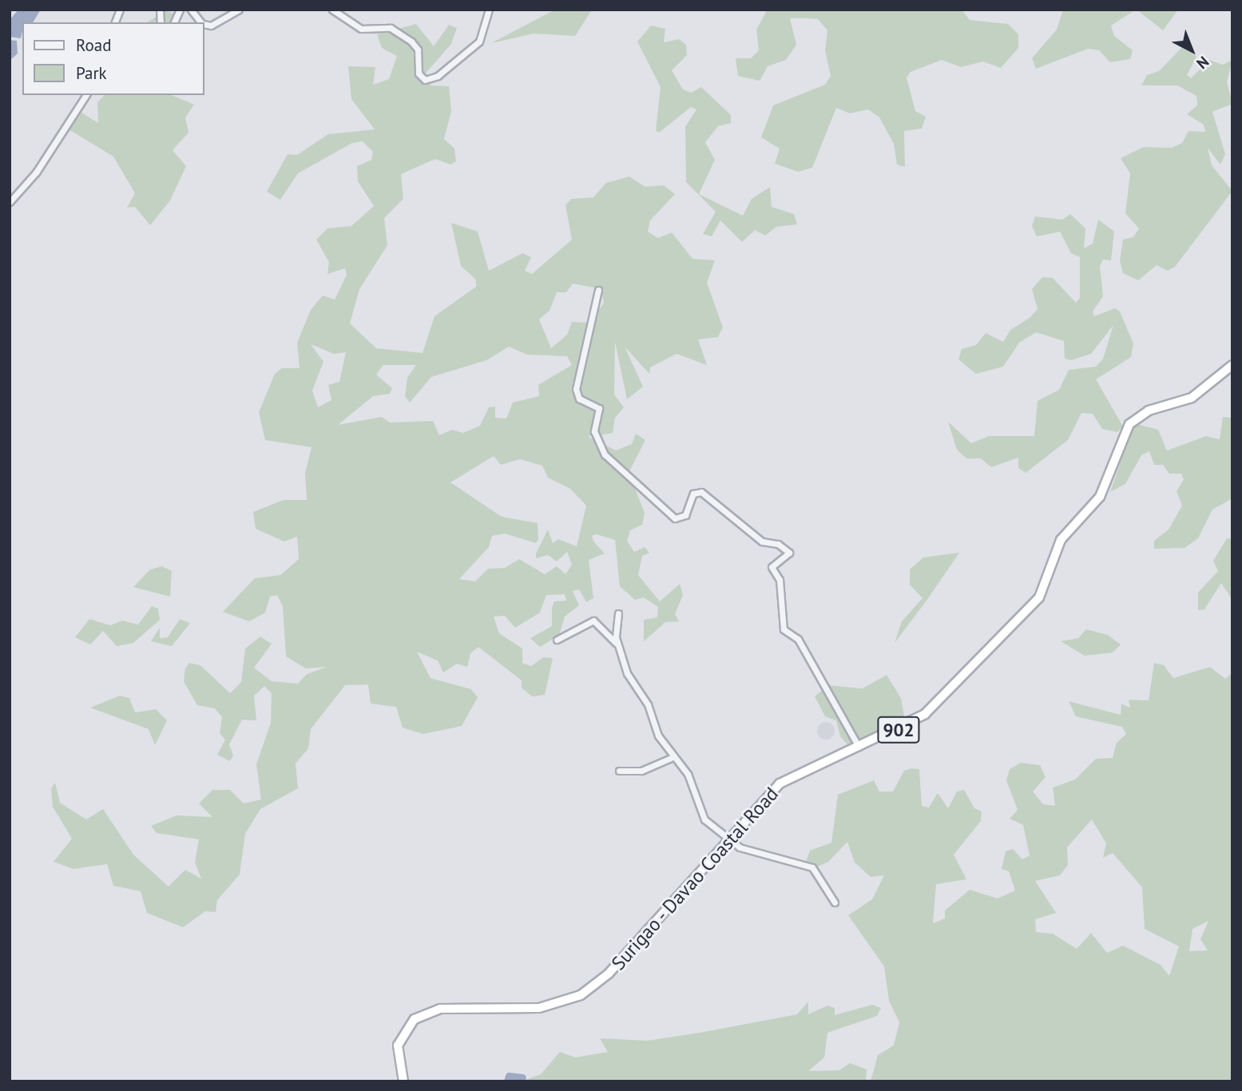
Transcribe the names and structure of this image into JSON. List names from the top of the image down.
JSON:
{
  "streets": {
    "highway": ["902", "Surigao - Davao Coastal Road"]
  },
  "legend": ["Road", "Park"],
  "north": "bottom right"
}
